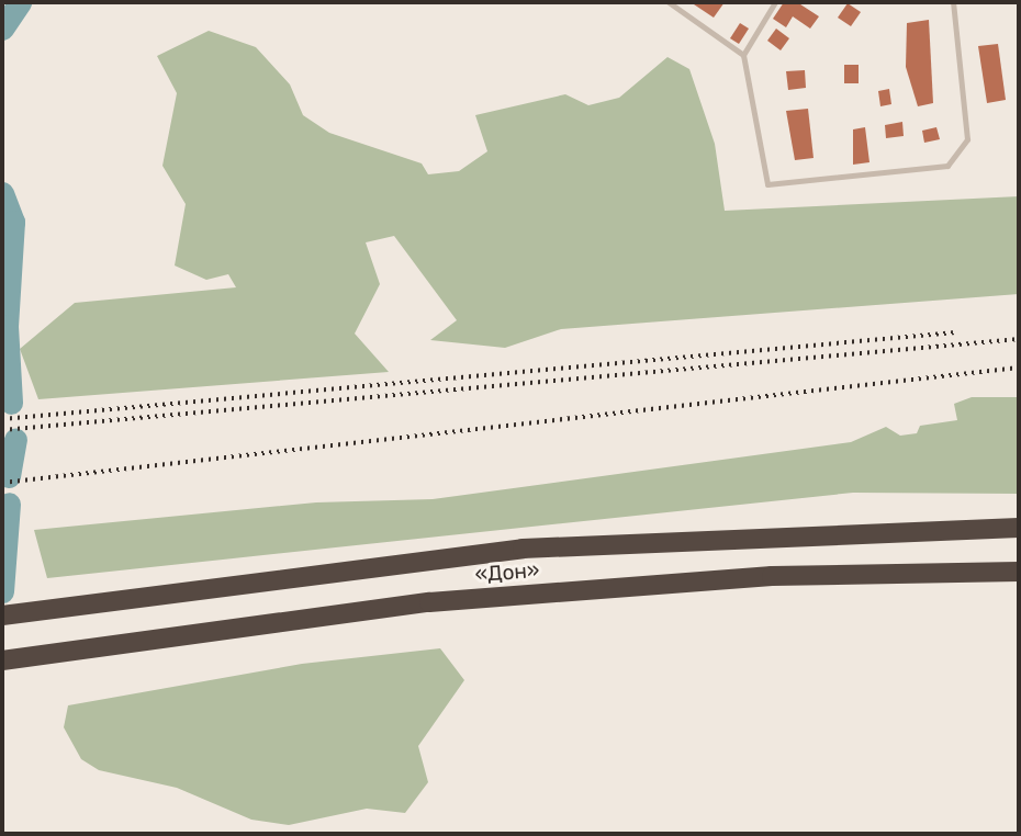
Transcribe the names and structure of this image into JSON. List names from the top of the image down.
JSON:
{
  "streets": {
    "highway": ["«Дон»"]
  }
}
